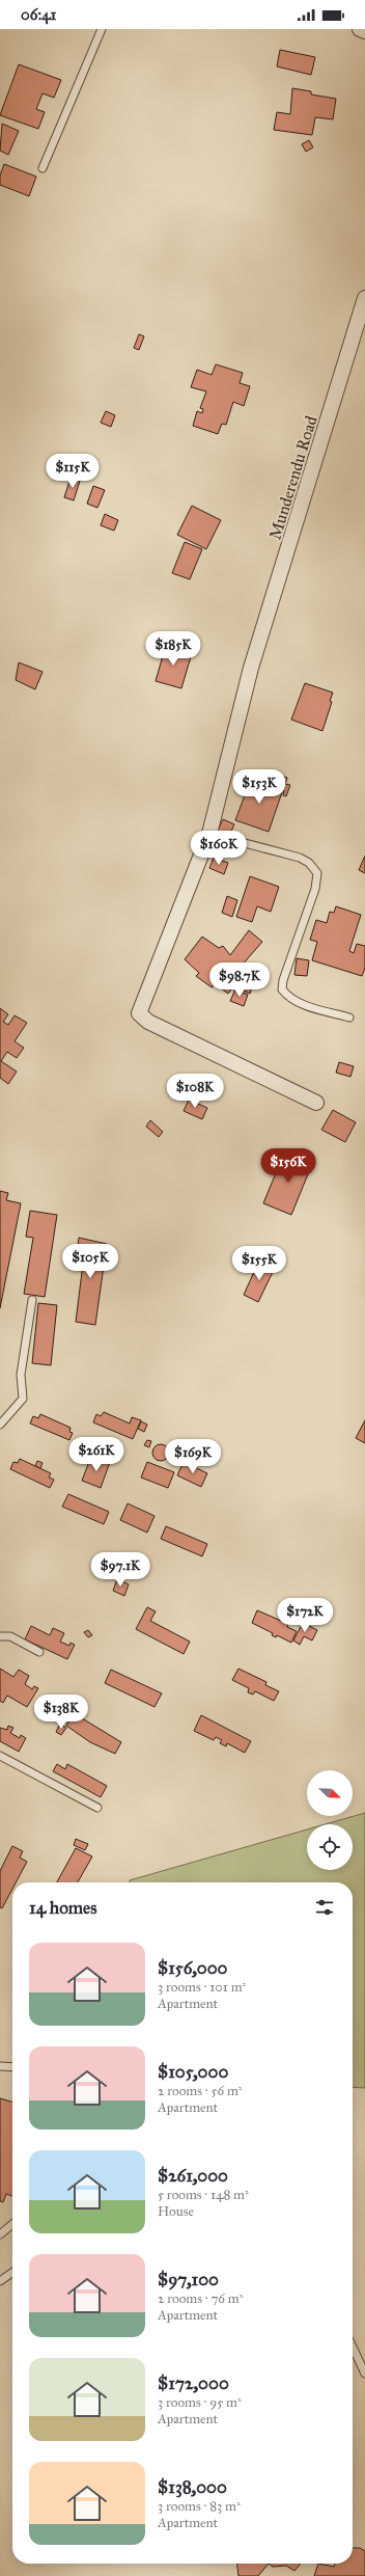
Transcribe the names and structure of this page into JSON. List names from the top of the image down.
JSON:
{
  "streets": {
    "street": ["Munderendu Road"]
  },
  "north": "bottom right",
  "page": {
    "status": "06:41",
    "price": [
      "$115K",
      "$185K",
      "$153K",
      "$160K",
      "$98.7K",
      "$108K",
      "$156K",
      "$105K",
      "$155K",
      "$261K",
      "$169K",
      "$97.1K",
      "$172K",
      "$138K"
    ],
    "heading": "14 homes",
    "list": [
      {
        "name": "$156,000",
        "note": "3 rooms · 101 m² · Apartment"
      },
      {
        "name": "$105,000",
        "note": "2 rooms · 56 m² · Apartment"
      },
      {
        "name": "$261,000",
        "note": "5 rooms · 148 m² · House"
      },
      {
        "name": "$97,100",
        "note": "2 rooms · 76 m² · Apartment"
      },
      {
        "name": "$172,000",
        "note": "3 rooms · 95 m² · Apartment"
      },
      {
        "name": "$138,000",
        "note": "3 rooms · 83 m² · Apartment"
      }
    ]
  }
}
